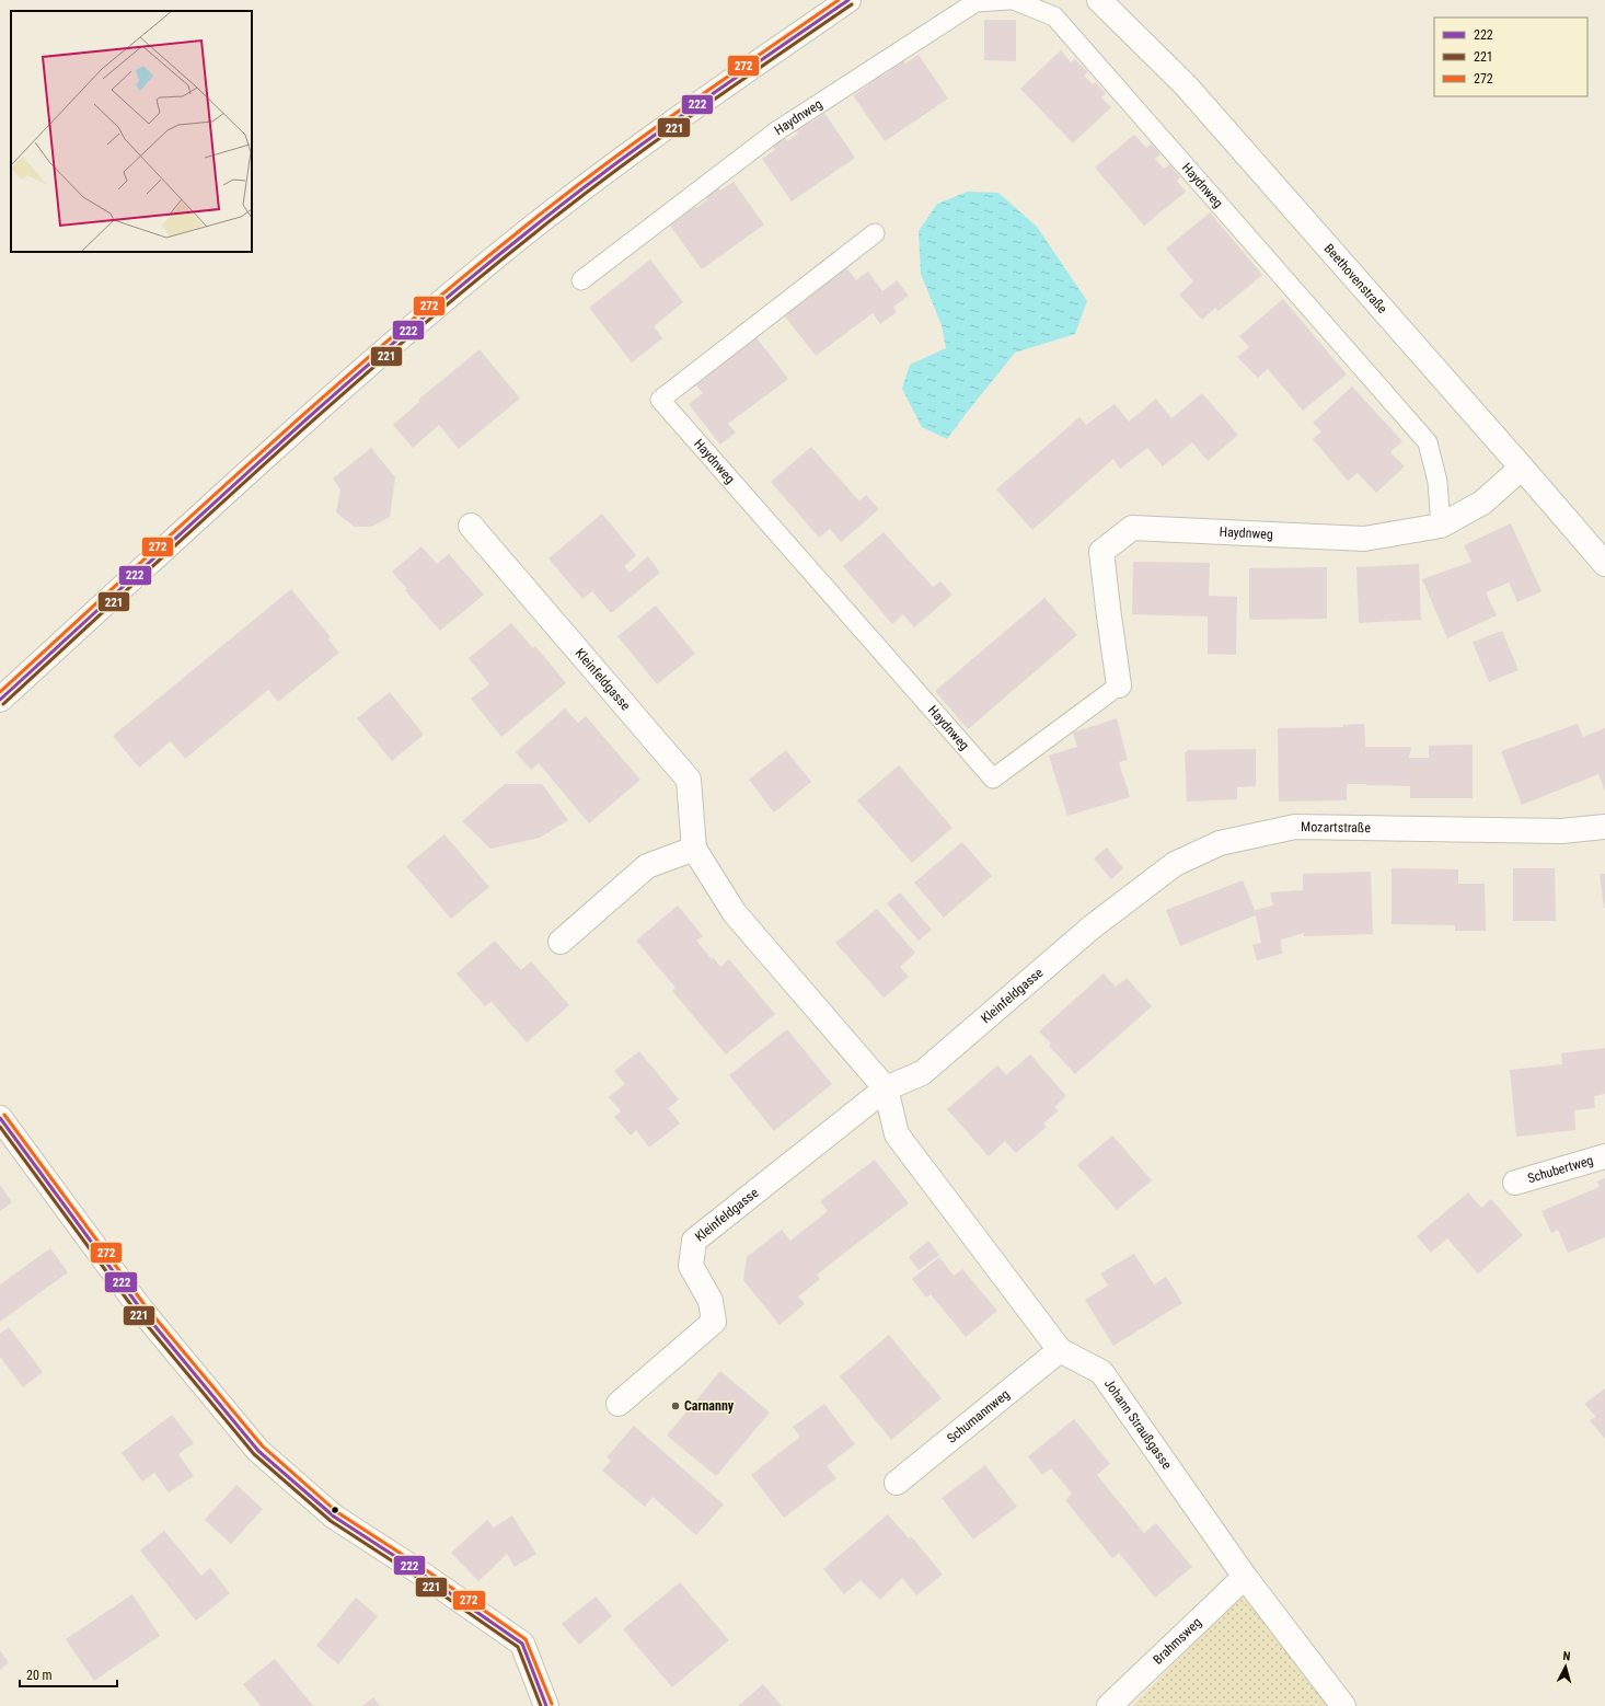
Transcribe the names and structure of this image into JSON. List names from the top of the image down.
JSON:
{
  "streets": {
    "street": [
      "Haydnweg",
      "Beethovenstraße",
      "Kleinfeldgasse",
      "Mozartstraße",
      "Schubertweg",
      "Schumannweg",
      "Johann Straußgasse",
      "Brahmsweg"
    ]
  },
  "crossings": [
    ["Haydnweg", "Beethovenstraße"],
    ["Kleinfeldgasse", "Mozartstraße"],
    ["Kleinfeldgasse", "Johann Straußgasse"],
    ["Schumannweg", "Johann Straußgasse"],
    ["Johann Straußgasse", "Brahmsweg"]
  ],
  "places": ["Carnanny"],
  "lines": ["transit line 222", "transit line 272", "transit line 221"],
  "legend": ["222", "221", "272"],
  "scale_bar": "20 m",
  "north": "top"
}
